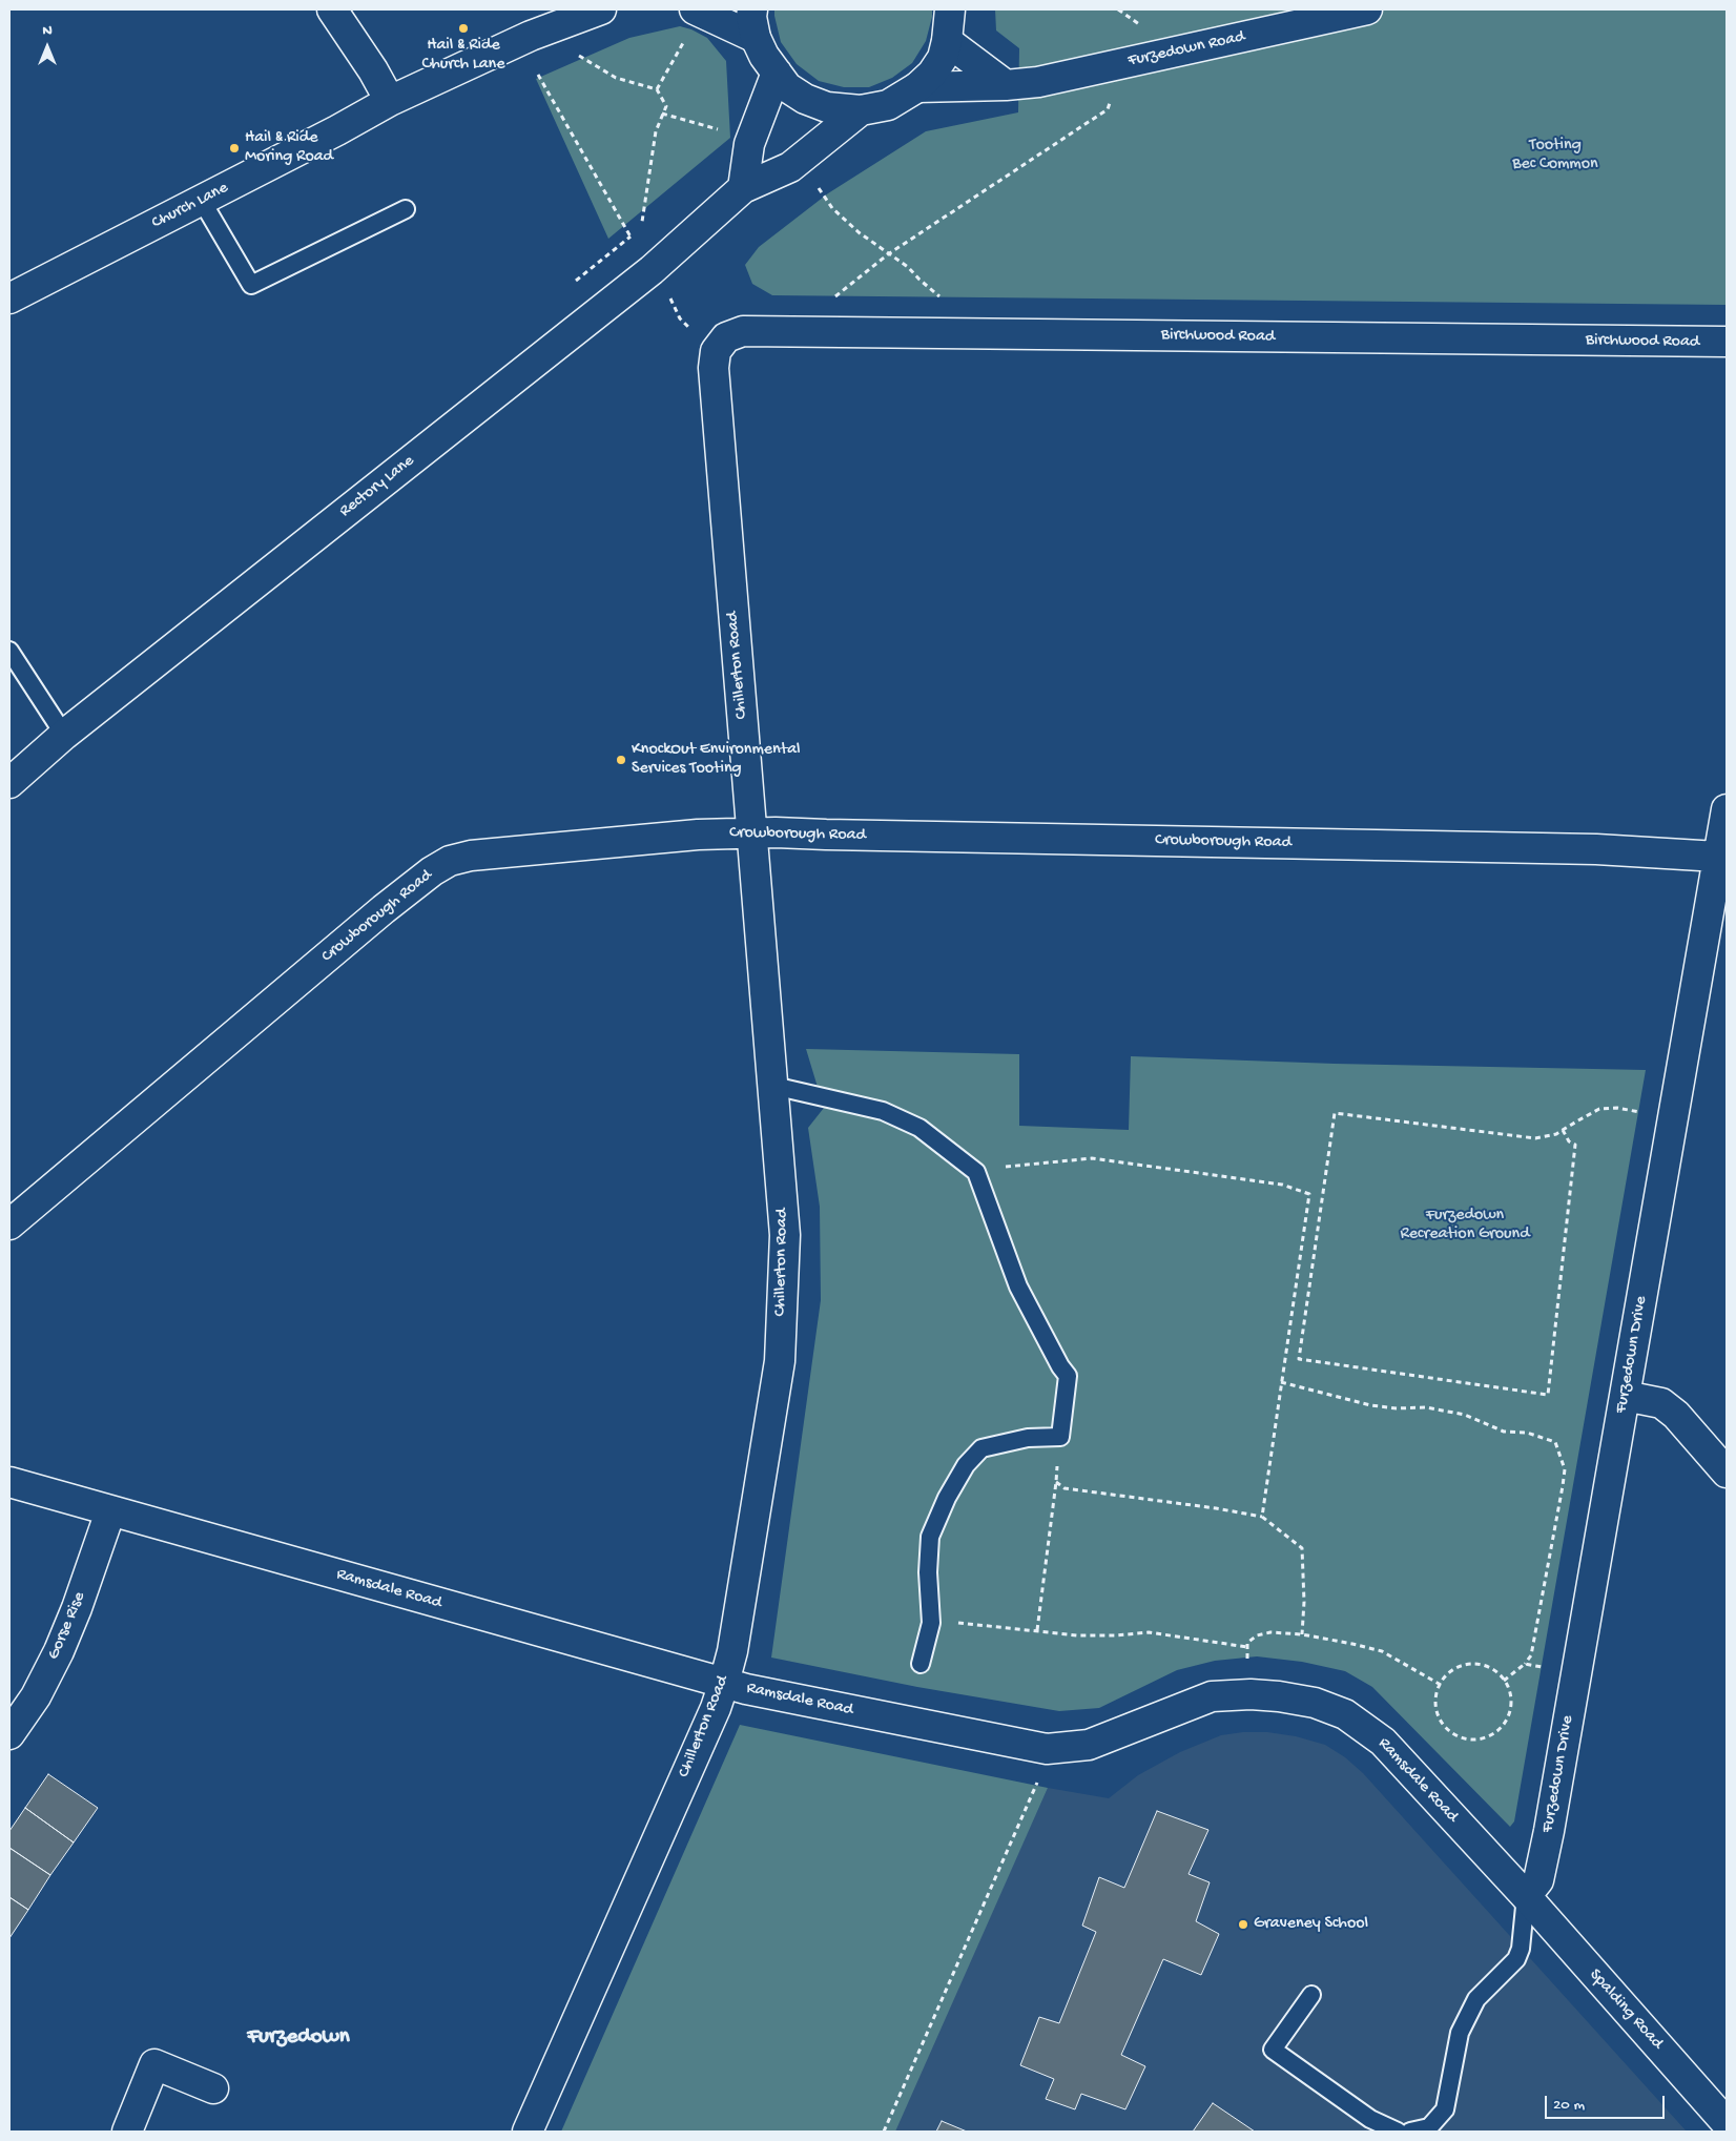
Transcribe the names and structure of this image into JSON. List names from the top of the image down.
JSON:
{
  "streets": {
    "street": [
      "Furzedown Road",
      "Church Lane",
      "Birchwood Road",
      "Rectory Lane",
      "Chillerton Road",
      "Crowborough Road",
      "Furzedown Drive",
      "Ramsdale Road",
      "Gorse Rise",
      "Spalding Road"
    ]
  },
  "crossings": [
    ["Birchwood Road", "Chillerton Road"],
    ["Chillerton Road", "Crowborough Road"],
    ["Chillerton Road", "Ramsdale Road"],
    ["Crowborough Road", "Furzedown Drive"],
    ["Furzedown Drive", "Ramsdale Road"],
    ["Furzedown Drive", "Spalding Road"],
    ["Ramsdale Road", "Gorse Rise"],
    ["Ramsdale Road", "Spalding Road"]
  ],
  "districts": ["Furzedown"],
  "parks": ["Tooting Bec Common", "Furzedown Recreation Ground"],
  "places": [
    "Hail & Ride Church Lane",
    "Hail & Ride Moring Road",
    "KnockOut Environmental Services Tooting",
    "Graveney School"
  ],
  "scale_bar": "20 m",
  "north": "top"
}
